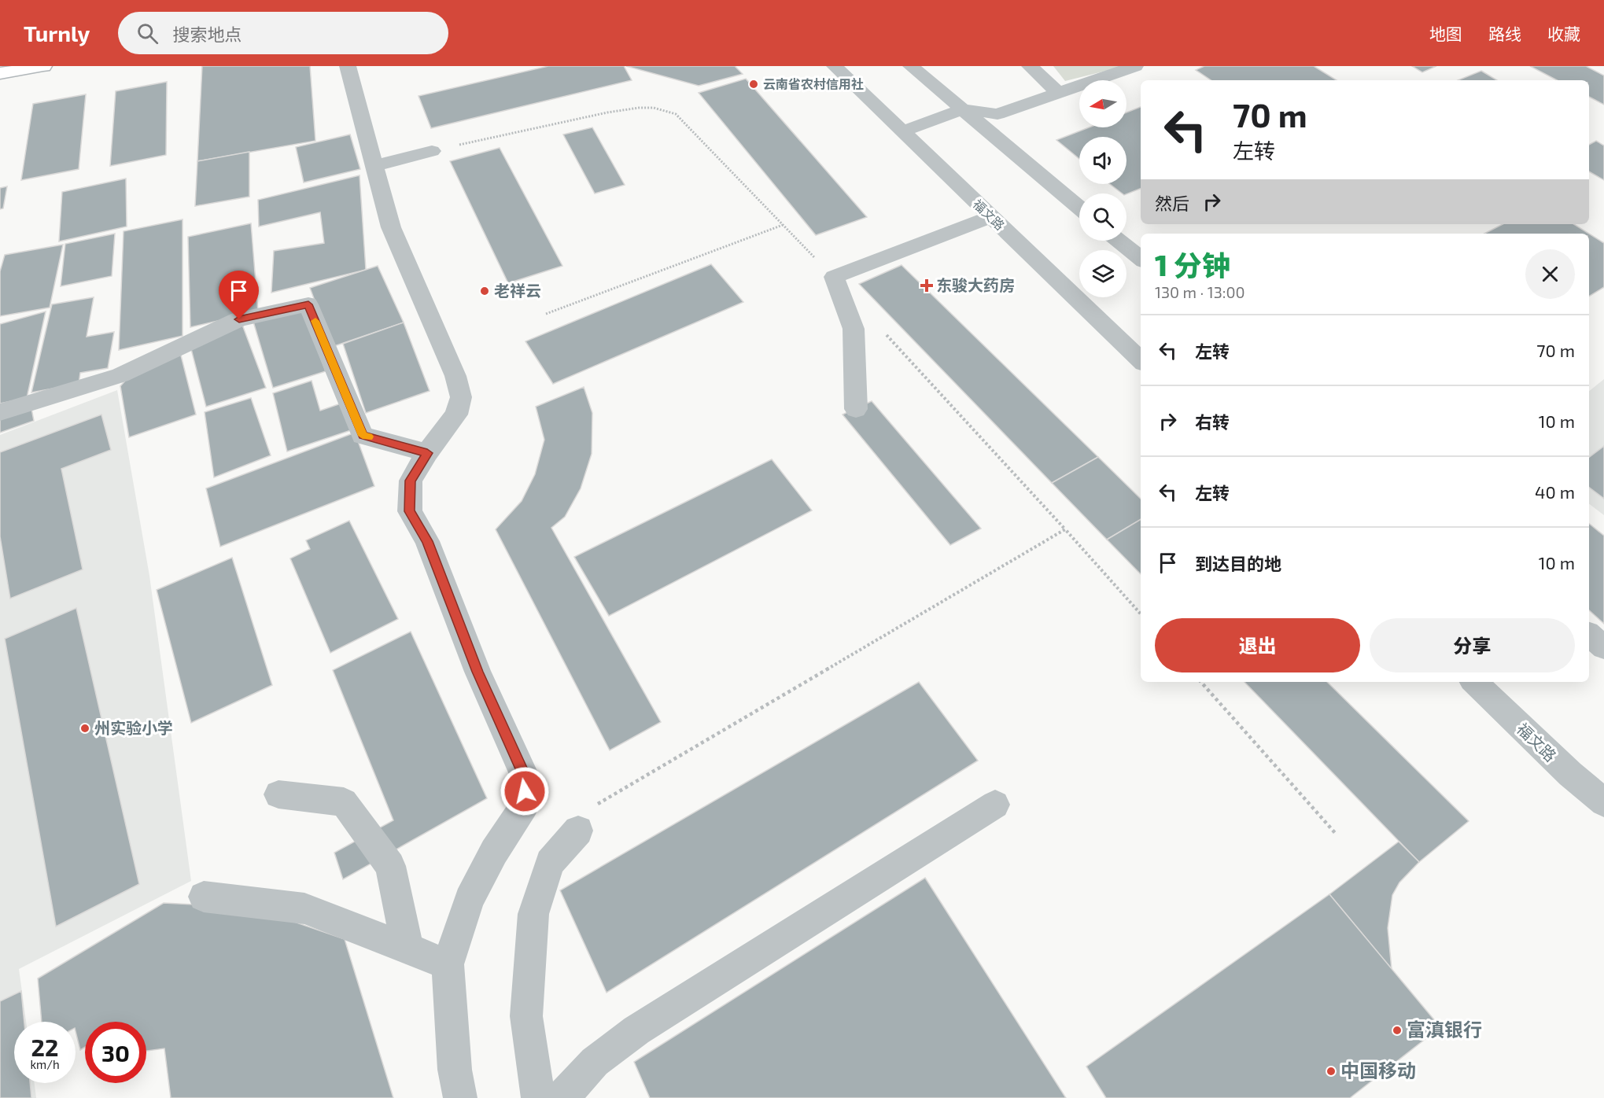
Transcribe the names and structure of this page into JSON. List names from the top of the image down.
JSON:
{
  "streets": {
    "street": ["福文路"]
  },
  "places": {
    "other": [
      "云南省农村信用社",
      "老祥云",
      "州实验小学",
      "富滇银行",
      "中国移动"
    ],
    "health": ["东骏大药房"]
  },
  "north": "left",
  "page": {
    "header": "Turnly",
    "search": "搜索地点",
    "nav": ["地图", "路线", "收藏"],
    "turn": ["70 m", "左转"],
    "then": "然后",
    "heading": ["1 分钟", "130 m · 13:00"],
    "list": [
      {
        "name": "左转",
        "value": "70 m"
      },
      {
        "name": "右转",
        "value": "10 m"
      },
      {
        "name": "左转",
        "value": "40 m"
      },
      {
        "name": "到达目的地",
        "value": "10 m"
      }
    ],
    "buttons": ["退出", "分享"],
    "speed": "22 km/h",
    "limit": "30"
  }
}
